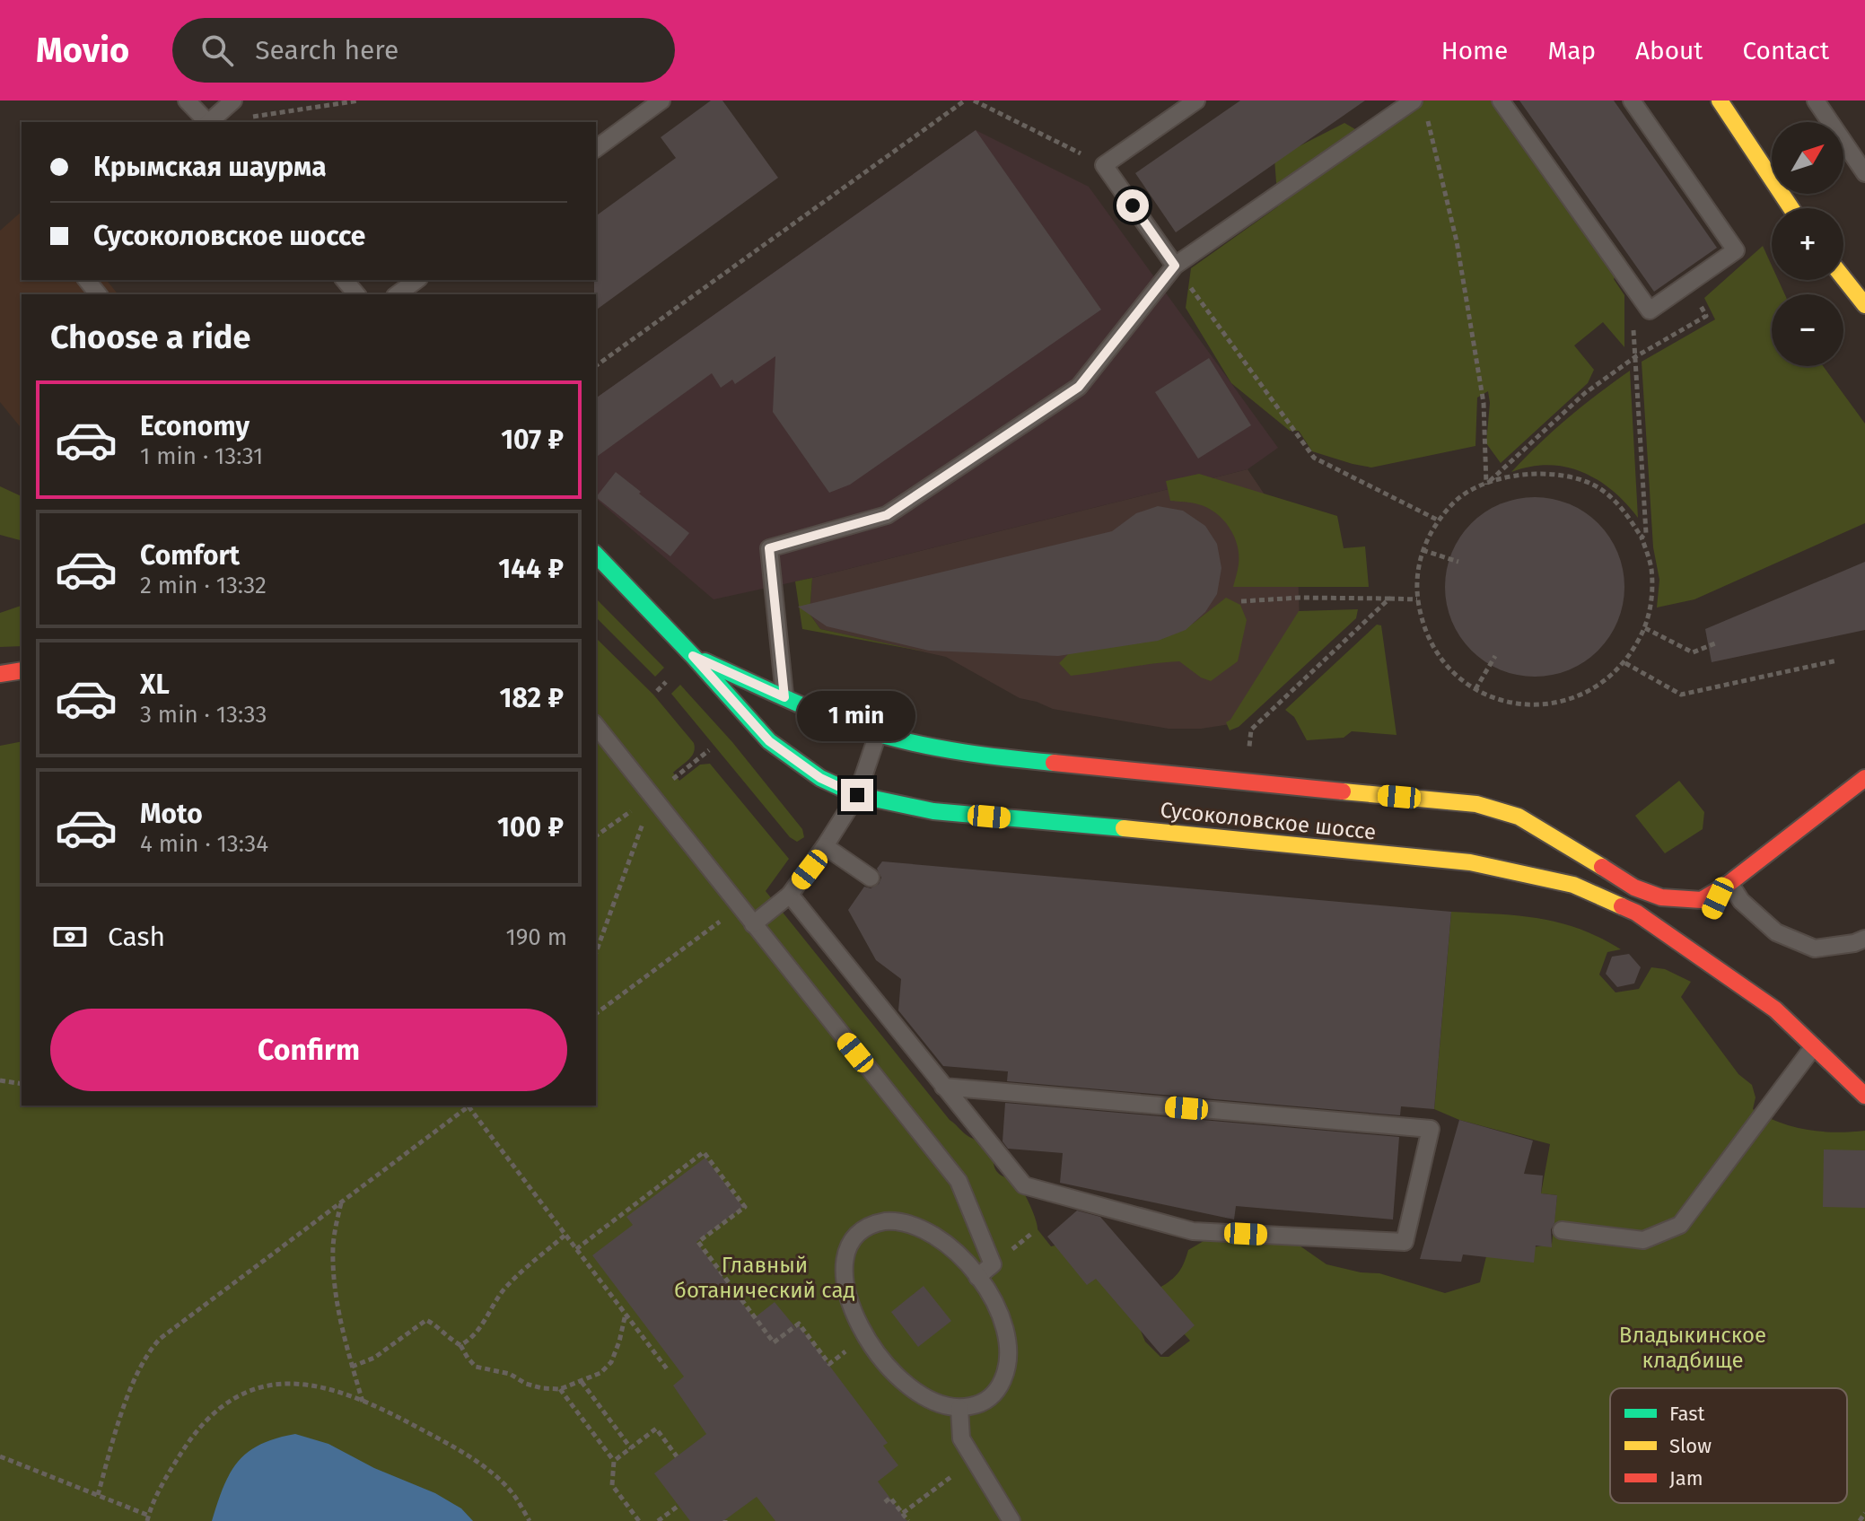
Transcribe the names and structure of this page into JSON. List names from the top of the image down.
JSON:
{
  "streets": {
    "street": ["Сусоколовское шоссе"]
  },
  "parks": ["Главный ботанический сад", "Владыкинское кладбище"],
  "legend": ["Fast", "Slow", "Jam"],
  "north": "top right",
  "page": {
    "header": "Movio",
    "search": "Search here",
    "nav": [
      "Home",
      "Map",
      "About",
      "Contact"
    ],
    "map_buttons": ["+", "−"],
    "banner": ["Крымская шаурма", "Сусоколовское шоссе"],
    "heading": "Choose a ride",
    "list": [
      {
        "name": "Economy",
        "note": "1 min · 13:31",
        "value": "107 ₽"
      },
      {
        "name": "Comfort",
        "note": "2 min · 13:32",
        "value": "144 ₽"
      },
      {
        "name": "XL",
        "note": "3 min · 13:33",
        "value": "182 ₽"
      },
      {
        "name": "Moto",
        "note": "4 min · 13:34",
        "value": "100 ₽"
      }
    ],
    "bubble": "1 min",
    "pay": ["Cash", "190 m"],
    "buttons": "Confirm"
  }
}
